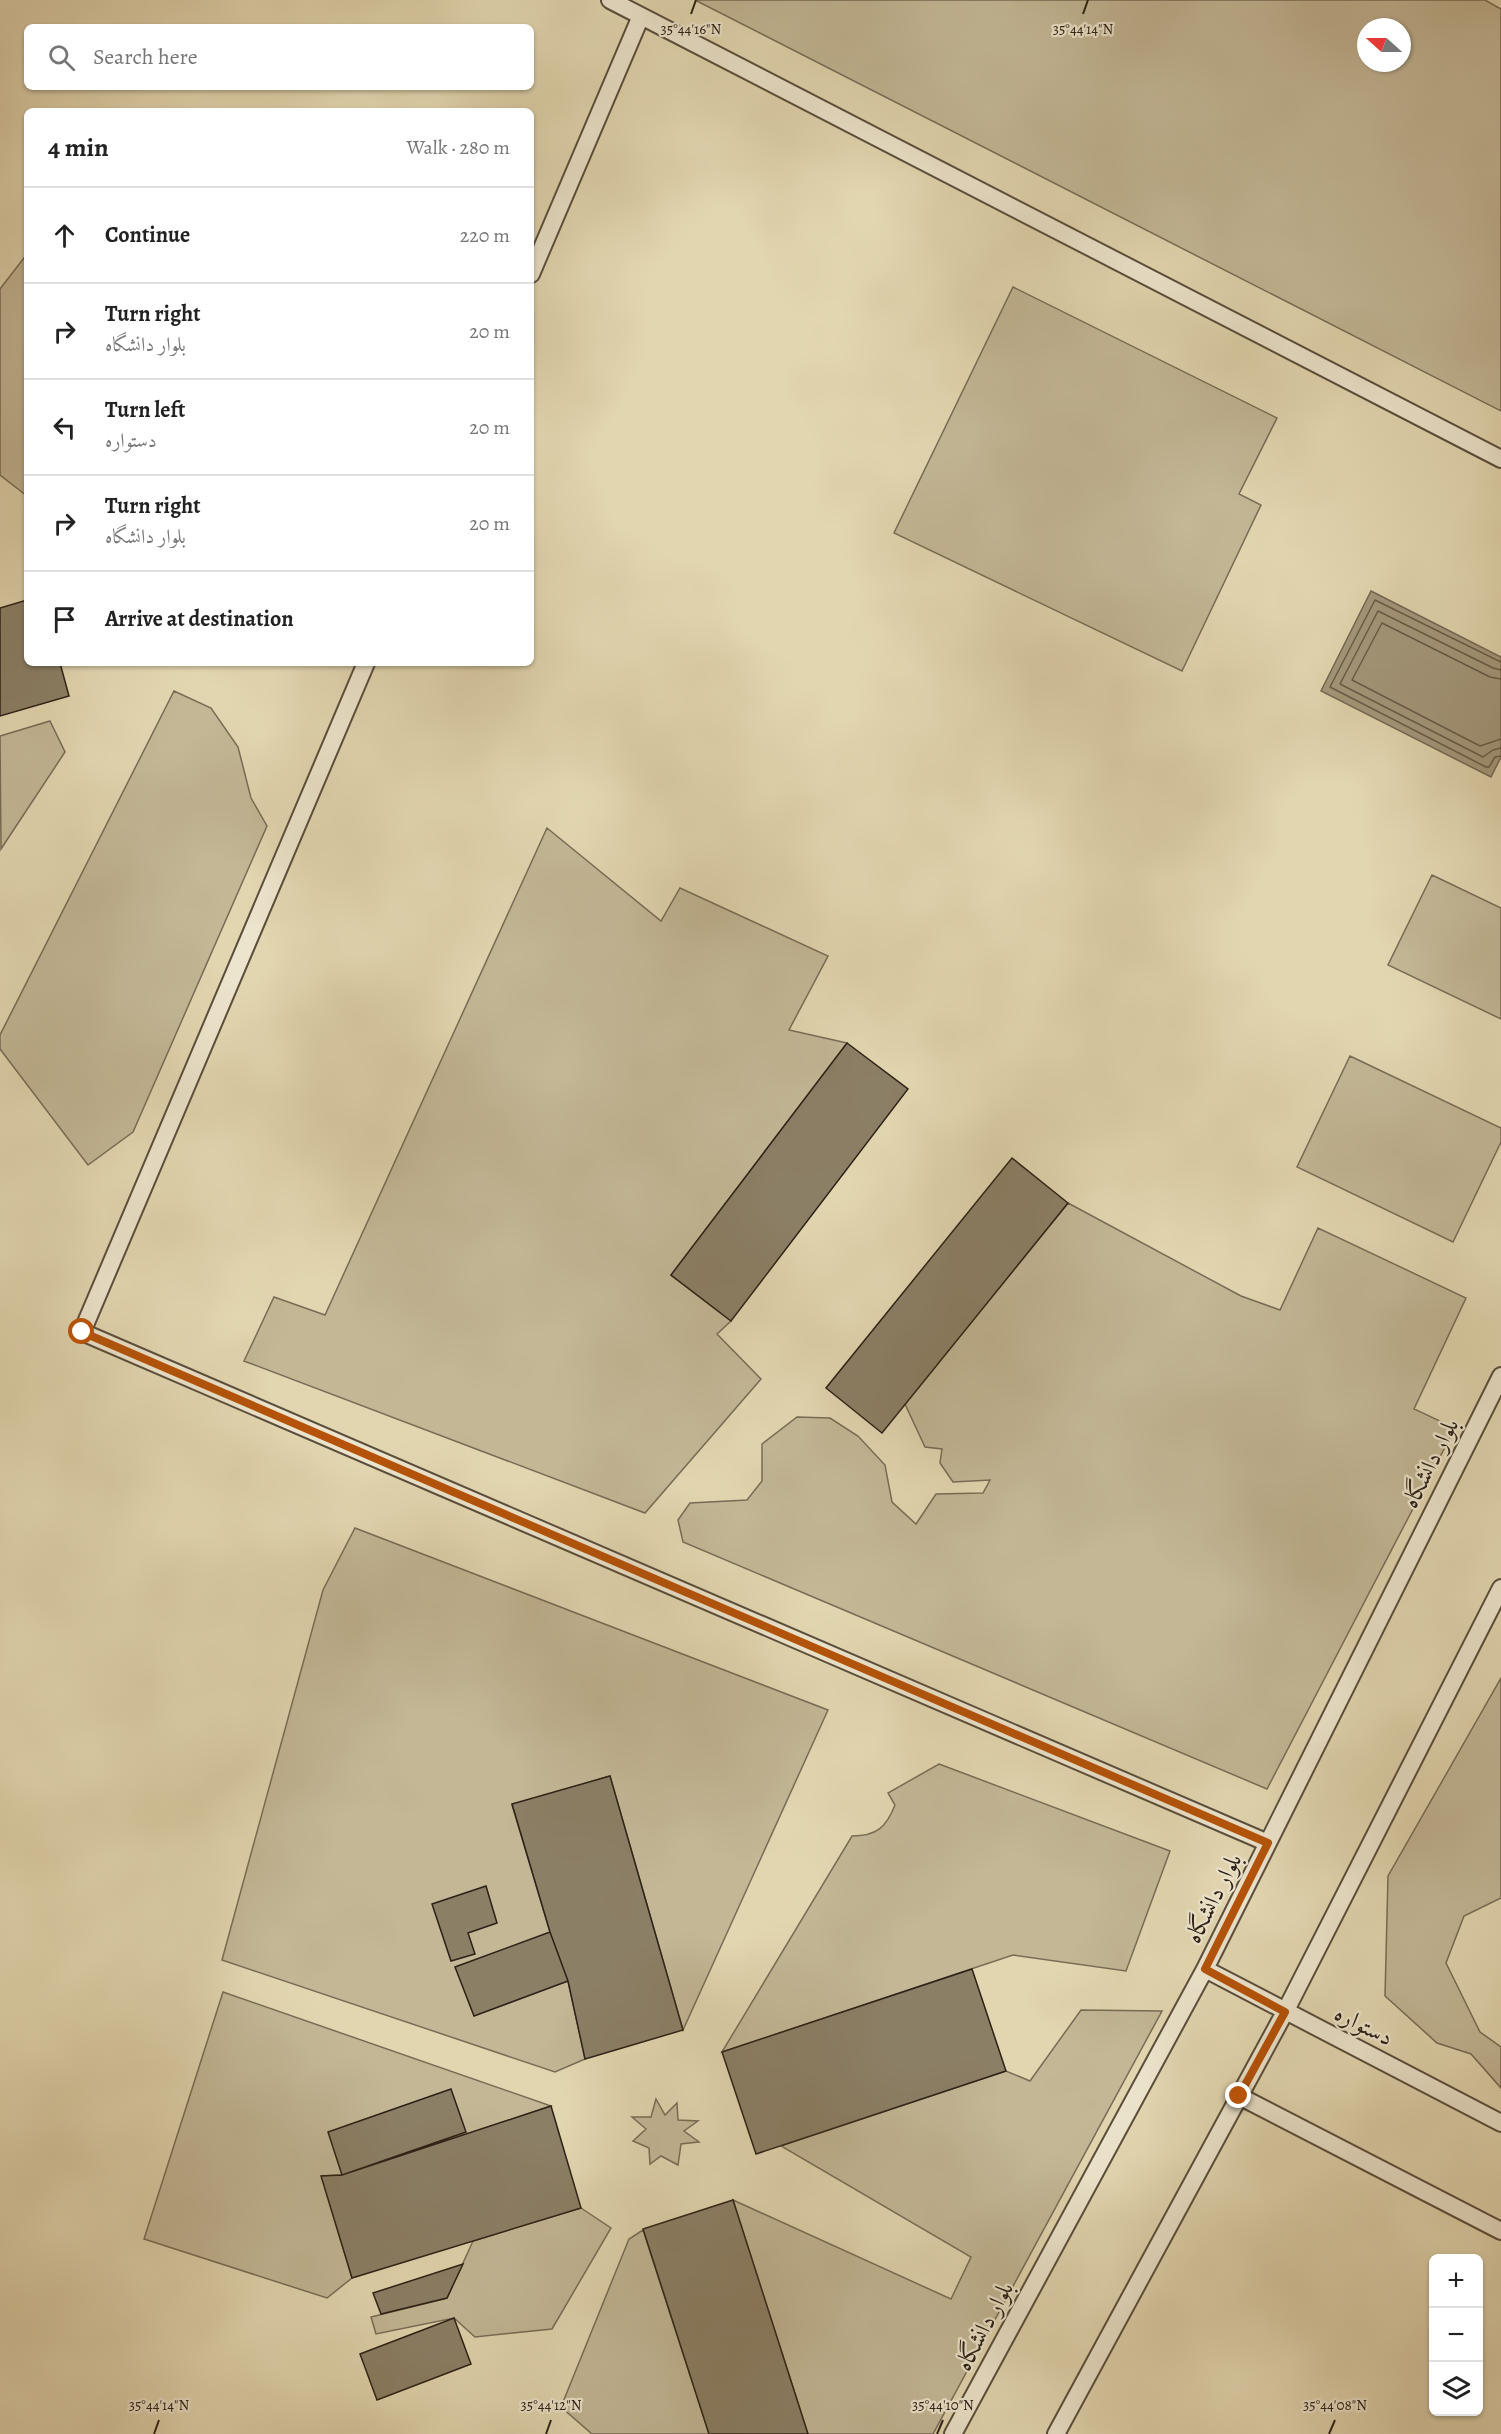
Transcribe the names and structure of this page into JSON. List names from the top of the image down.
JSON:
{
  "streets": {
    "lane": ["بلوار دانشگاه", "دستواره"]
  },
  "crossings": [
    ["بلوار دانشگاه", "دستواره"]
  ],
  "north": "left",
  "page": {
    "search": "Search here",
    "heading": ["4 min", "Walk · 280 m"],
    "list": [
      ["Continue", "220 m"],
      ["Turn right", "بلوار دانشگاه", "20 m"],
      ["Turn left", "دستواره", "20 m"],
      ["Turn right", "بلوار دانشگاه", "20 m"],
      "Arrive at destination"
    ],
    "map_buttons": ["+", "−"]
  },
  "coordinates": [
    "35°44'16\"N",
    "35°44'14\"N",
    "35°44'12\"N",
    "35°44'10\"N",
    "35°44'08\"N"
  ]
}
